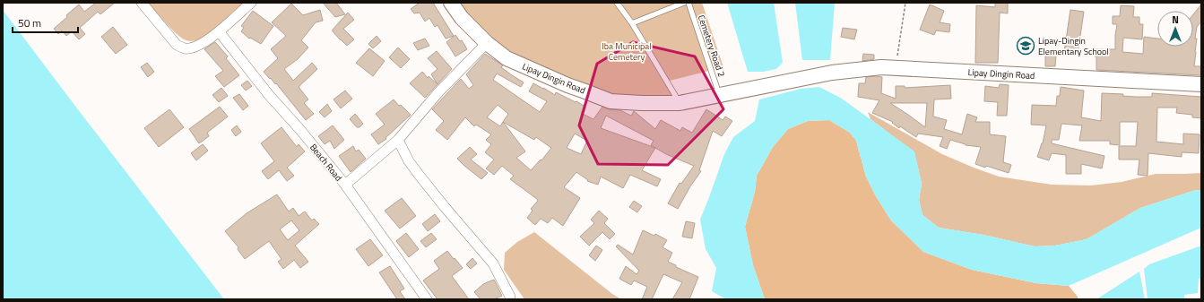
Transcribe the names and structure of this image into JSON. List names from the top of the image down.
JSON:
{
  "streets": {
    "street": ["Lipay Dingin Road", "Beach Road"],
    "lane": ["Cemetery Road 2"]
  },
  "crossings": [
    ["Cemetery Road 2", "Lipay Dingin Road"]
  ],
  "parks": ["Iba Municipal Cemetery"],
  "places": {
    "school or university": ["Lipay-Dingin Elementary School"]
  },
  "scale_bar": "50 m",
  "north": "top"
}
